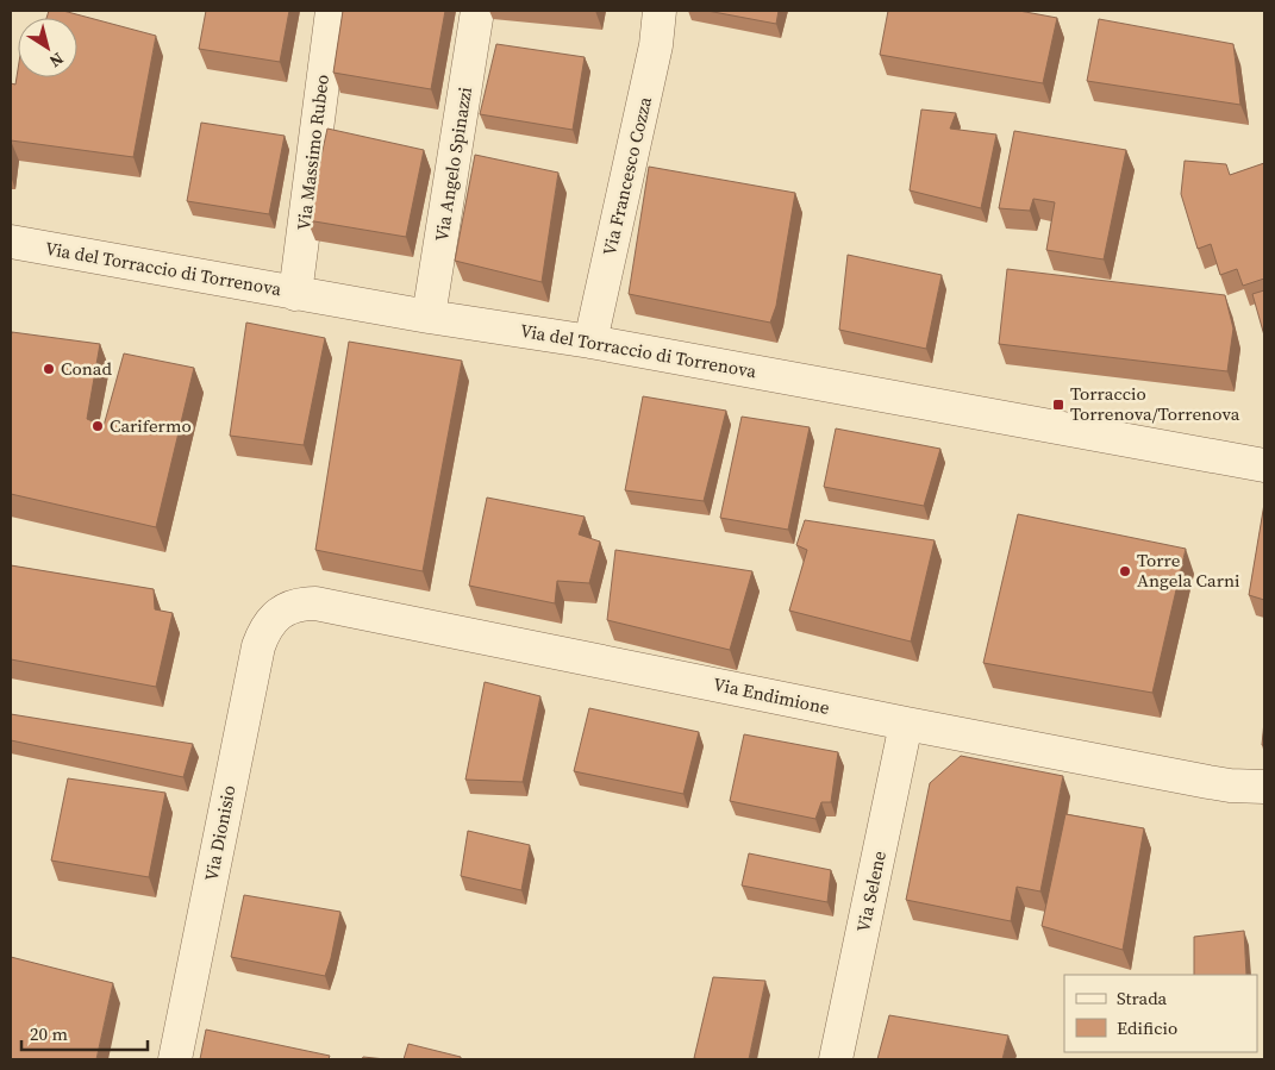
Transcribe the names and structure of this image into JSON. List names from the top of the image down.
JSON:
{
  "streets": {
    "street": [
      "Via Massimo Rubeo",
      "Via Angelo Spinazzi",
      "Via Francesco Cozza",
      "Via del Torraccio di Torrenova",
      "Via Endimione",
      "Via Dionisio",
      "Via Selene"
    ]
  },
  "crossings": [
    ["Via Massimo Rubeo", "Via del Torraccio di Torrenova"],
    ["Via Angelo Spinazzi", "Via del Torraccio di Torrenova"],
    ["Via Francesco Cozza", "Via del Torraccio di Torrenova"],
    ["Via Endimione", "Via Dionisio"],
    ["Via Endimione", "Via Selene"]
  ],
  "places": {
    "other": ["Conad", "Carifermo", "Torre Angela Carni"],
    "transit": ["Torraccio Torrenova/Torrenova"]
  },
  "legend": ["Strada", "Edificio"],
  "scale_bar": "20 m",
  "north": "bottom right"
}
